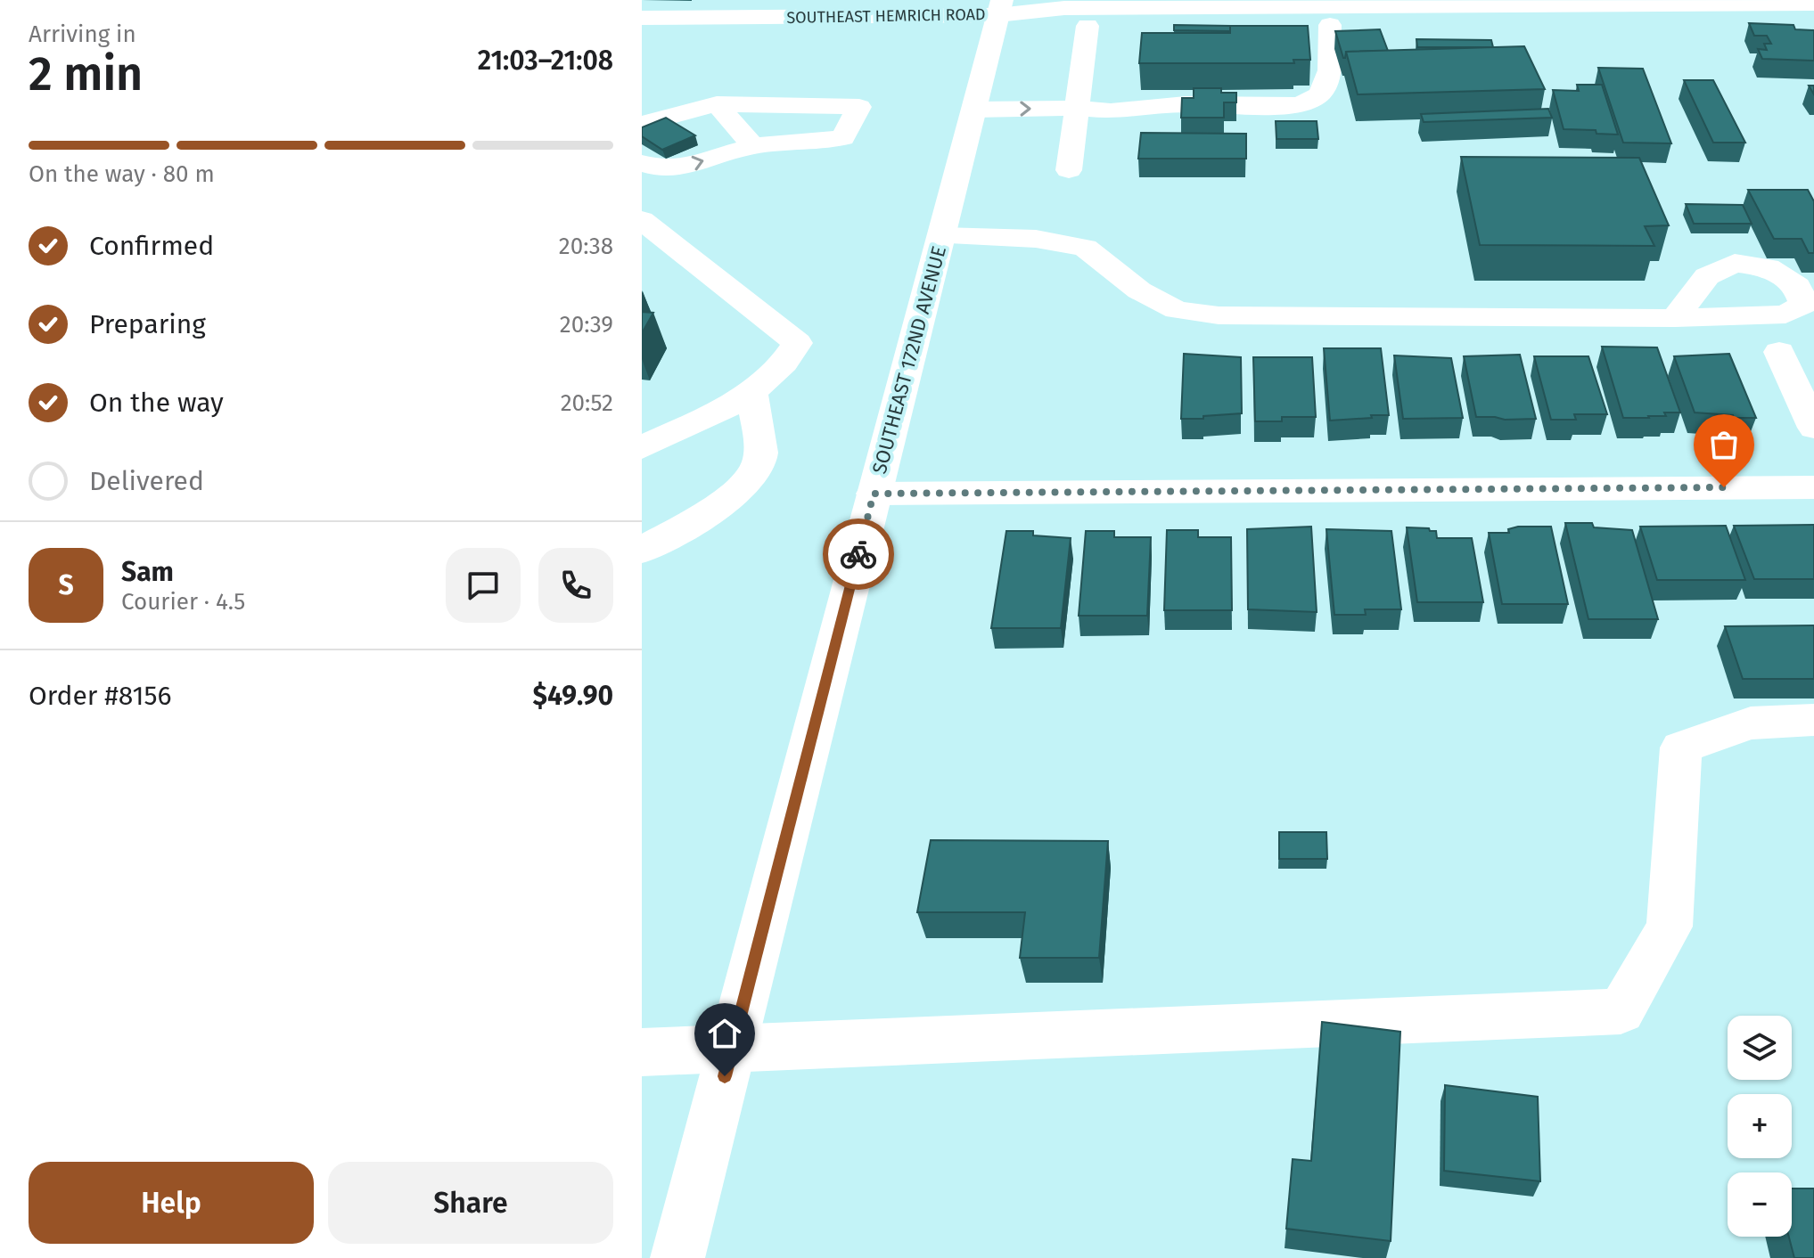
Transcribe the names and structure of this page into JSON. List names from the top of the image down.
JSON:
{
  "streets": {
    "street": ["SOUTHEAST HEMRICH ROAD", "SOUTHEAST 172ND AVENUE"]
  },
  "crossings": [
    ["SOUTHEAST HEMRICH ROAD", "SOUTHEAST 172ND AVENUE"]
  ],
  "page": {
    "heading": ["2 min", "Arriving in", "21:03–21:08"],
    "panel": [
      "Sam",
      "Courier · 4.5",
      "Order #8156",
      "$49.90"
    ],
    "bar": "On the way · 80 m",
    "list": [
      ["Confirmed", "20:38"],
      ["Preparing", "20:39"],
      ["On the way", "20:52"],
      "Delivered"
    ],
    "round": "S",
    "map_buttons": ["+", "−"],
    "buttons": ["Help", "Share"]
  }
}
